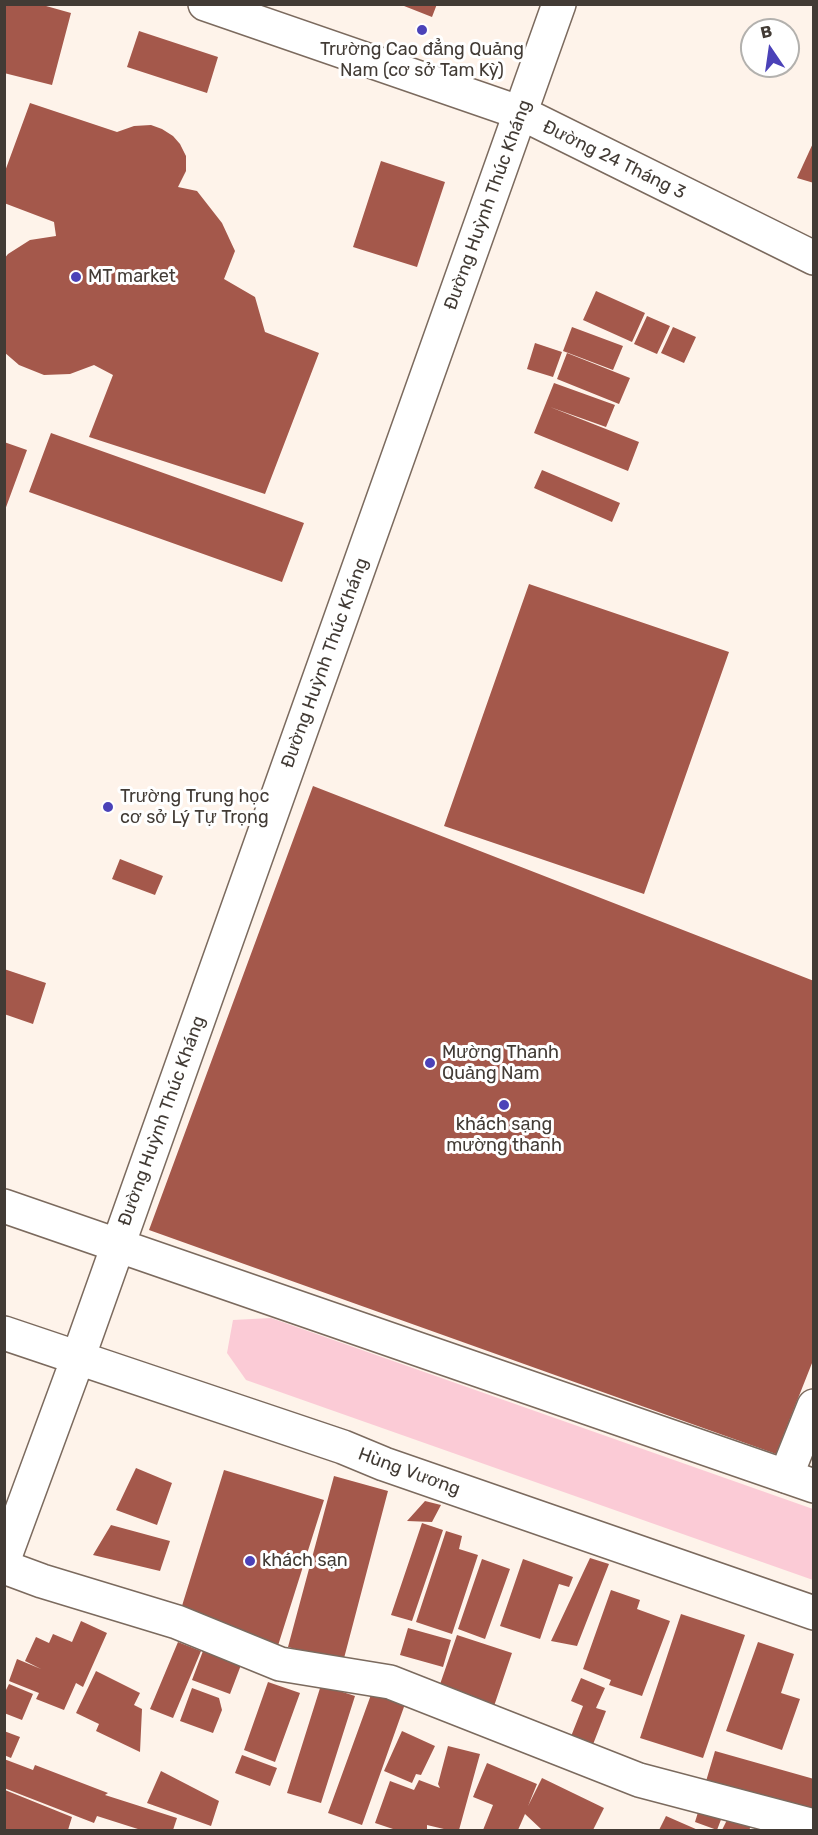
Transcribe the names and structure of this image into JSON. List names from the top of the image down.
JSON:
{
  "streets": {
    "street": ["Đường 24 Tháng 3", "Đường Huỳnh Thúc Kháng", "Hùng Vương"]
  },
  "crossings": [
    ["Đường 24 Tháng 3", "Đường Huỳnh Thúc Kháng"],
    ["Đường Huỳnh Thúc Kháng", "Hùng Vương"]
  ],
  "places": [
    "Trường Cao đẳng Quảng Nam (cơ sở Tam Kỳ)",
    "MT market",
    "Trường Trung học cơ sở Lý Tự Trọng",
    "Mường Thanh Quảng Nam",
    "khách sạng mường thanh",
    "khách sạn"
  ],
  "north": "top"
}
